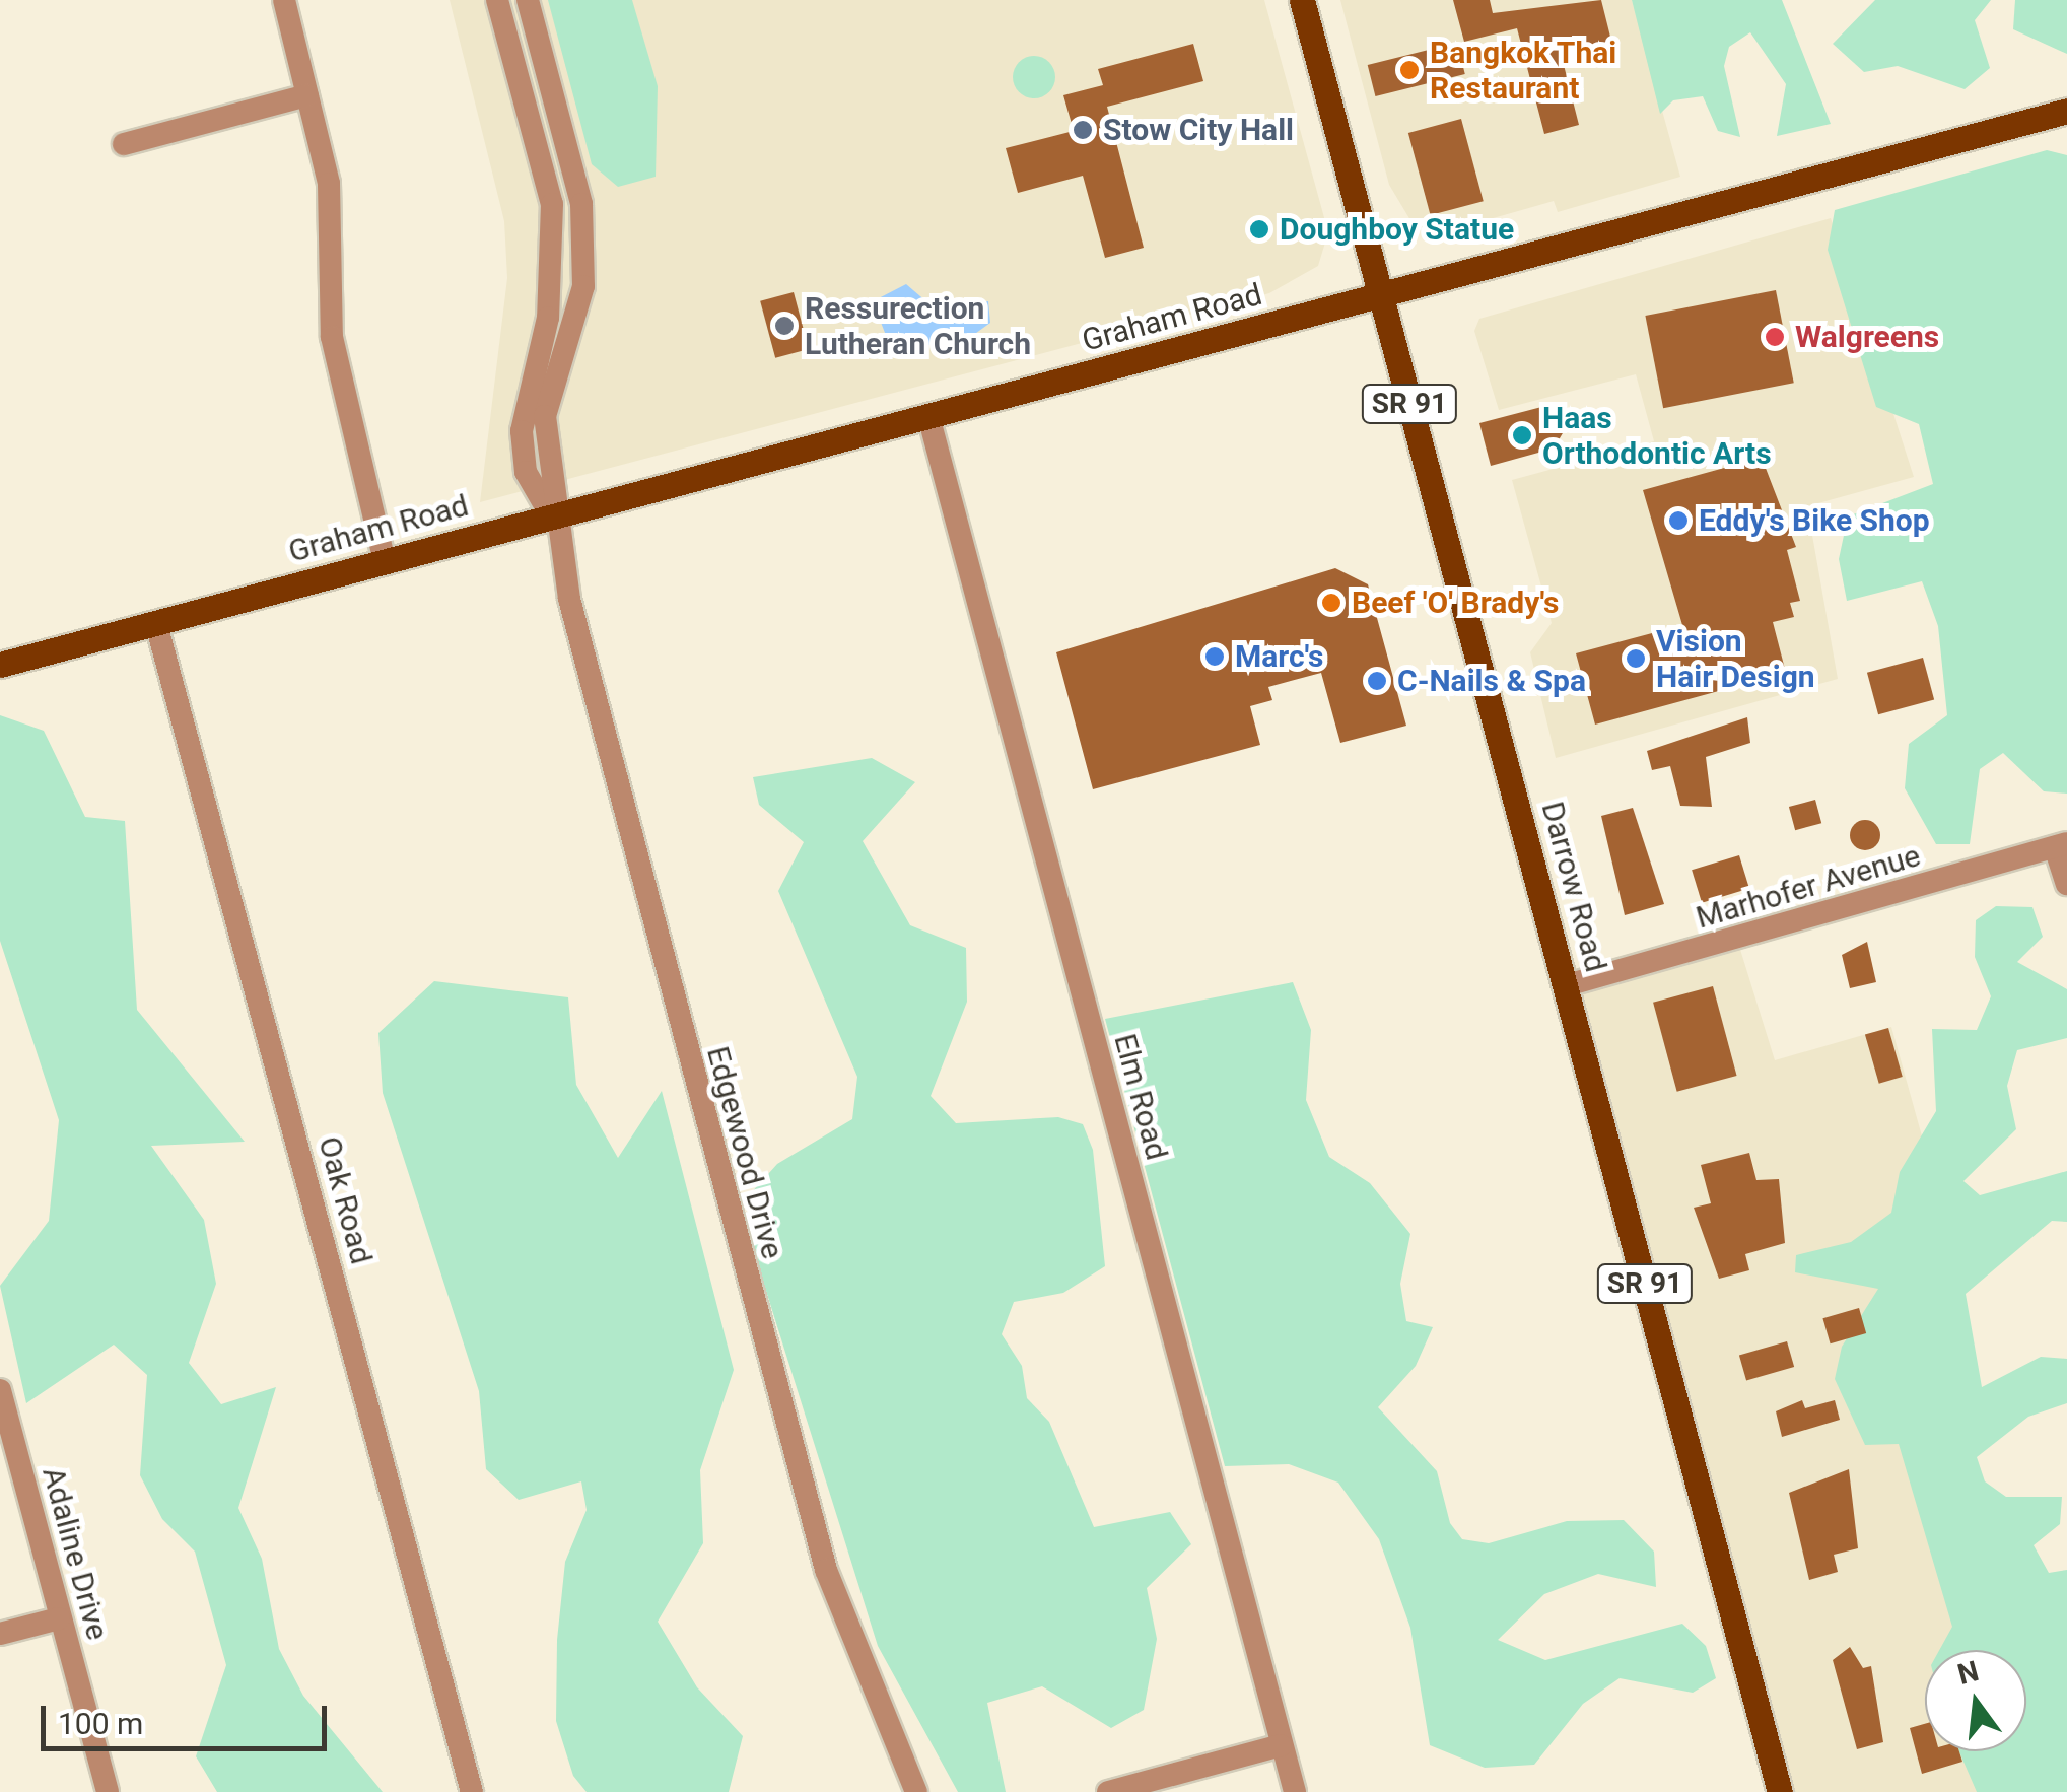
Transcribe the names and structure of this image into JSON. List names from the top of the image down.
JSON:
{
  "streets": {
    "main road": ["Graham Road", "SR 91", "Darrow Road"],
    "street": [
      "Marhofer Avenue",
      "Elm Road",
      "Edgewood Drive",
      "Oak Road",
      "Adaline Drive"
    ]
  },
  "crossings": [
    ["Graham Road", "Darrow Road"],
    ["Graham Road", "Elm Road"],
    ["Graham Road", "Edgewood Drive"],
    ["Graham Road", "Oak Road"],
    ["Darrow Road", "Marhofer Avenue"]
  ],
  "places": [
    "Bangkok Thai Restaurant",
    "Stow City Hall",
    "Doughboy Statue",
    "Ressurection Lutheran Church",
    "Walgreens",
    "Haas Orthodontic Arts",
    "Eddy's Bike Shop",
    "Beef 'O' Brady's",
    "Marc's",
    "Vision Hair Design",
    "C-Nails & Spa"
  ],
  "scale_bar": "100 m",
  "north": "top"
}
